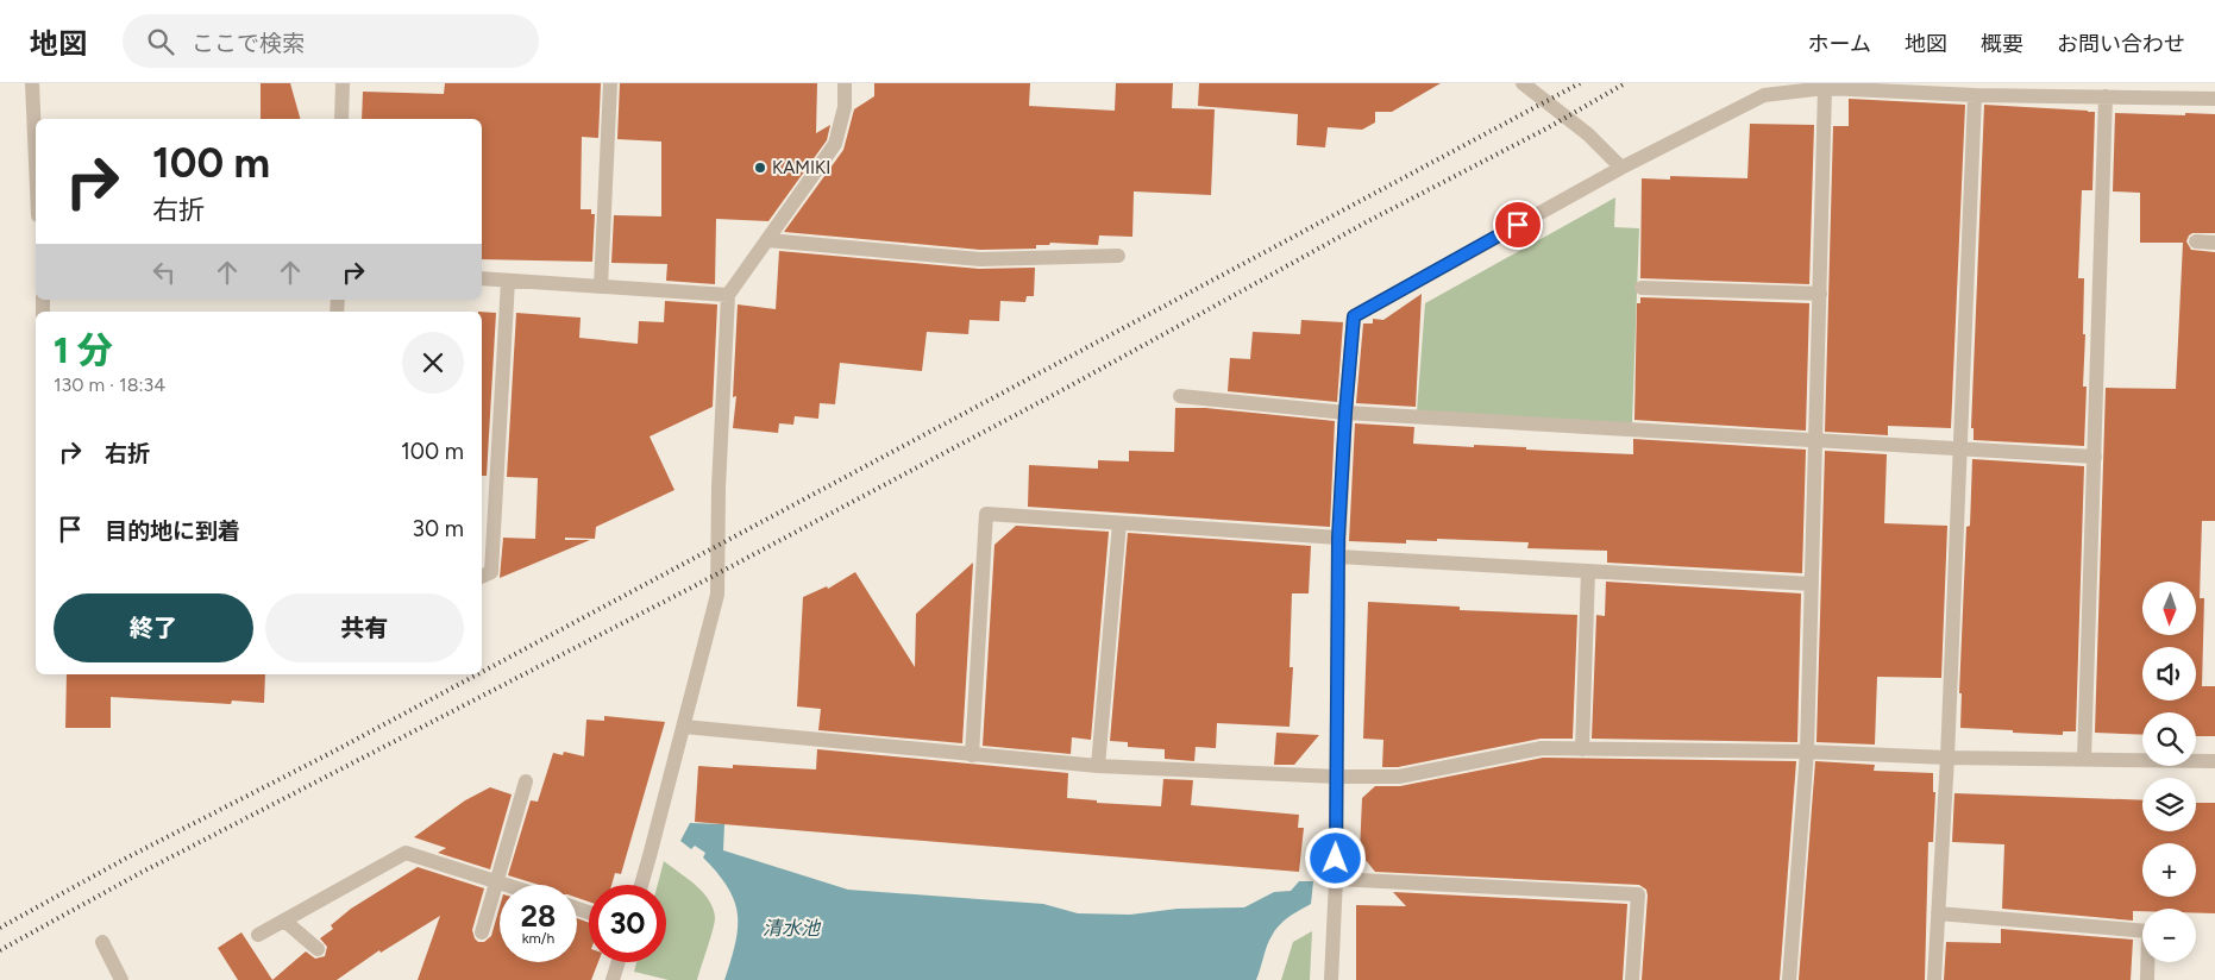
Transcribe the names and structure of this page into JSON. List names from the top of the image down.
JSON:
{
  "water": ["清水池"],
  "places": ["KAMIKI"],
  "north": "bottom",
  "page": {
    "header": "地図",
    "search": "ここで検索",
    "nav": [
      "ホーム",
      "地図",
      "概要",
      "お問い合わせ"
    ],
    "turn": ["100 m", "右折"],
    "heading": ["1 分", "130 m · 18:34"],
    "list": [
      {
        "name": "右折",
        "value": "100 m"
      },
      {
        "name": "目的地に到着",
        "value": "30 m"
      }
    ],
    "map_buttons": ["+", "−"],
    "buttons": ["終了", "共有"],
    "speed": "28 km/h",
    "limit": "30"
  }
}
